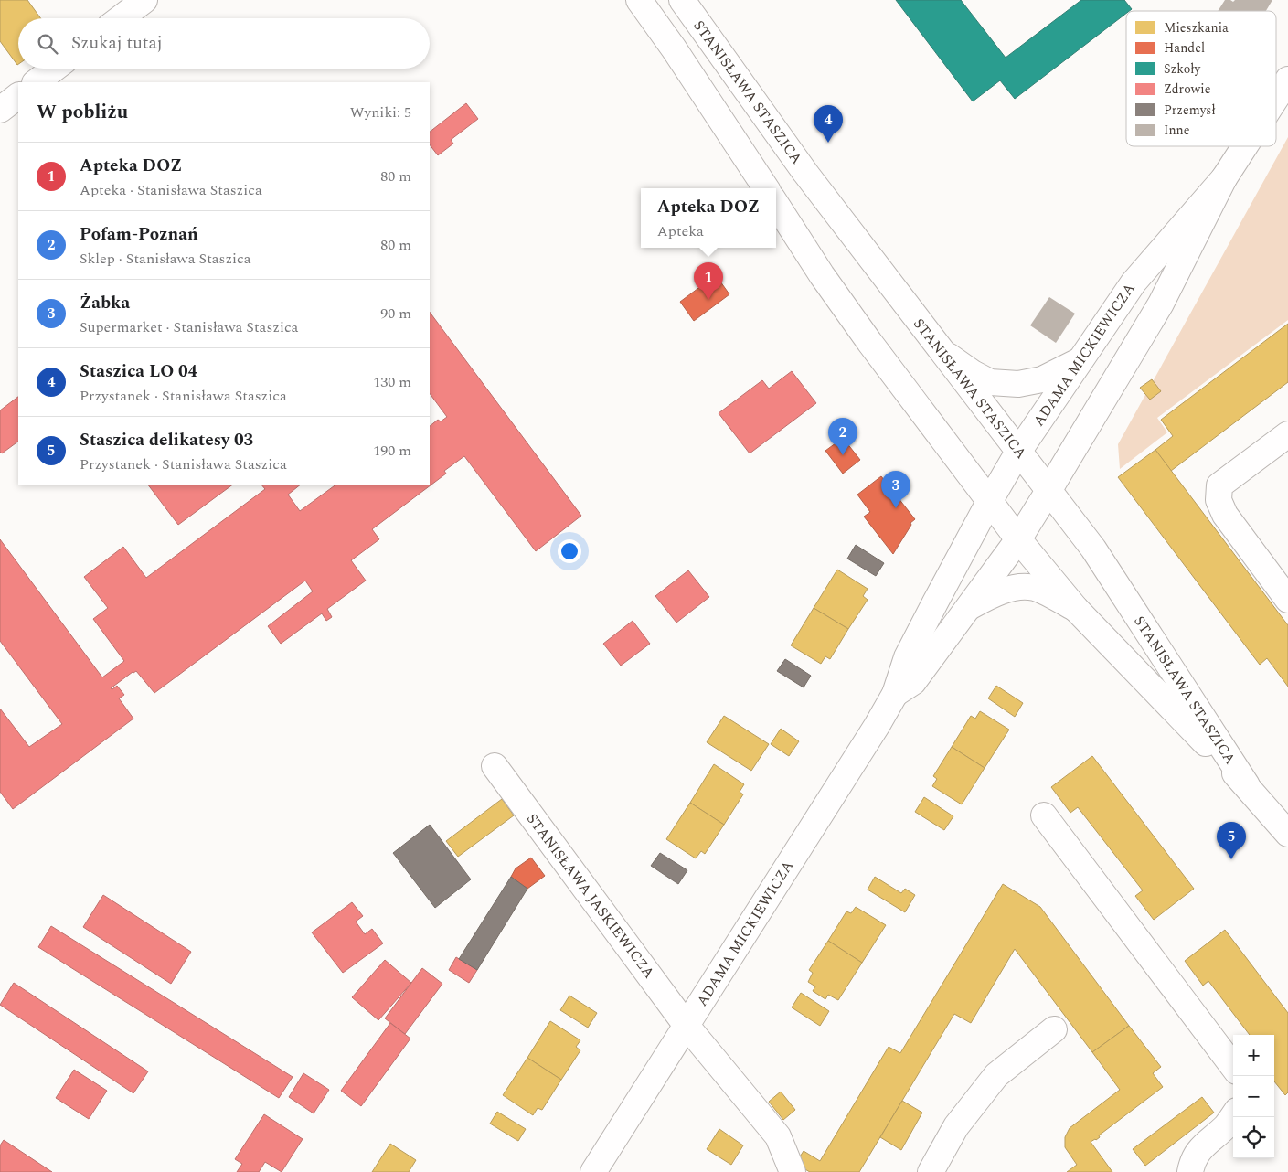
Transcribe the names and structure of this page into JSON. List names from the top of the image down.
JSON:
{
  "streets": {
    "street": ["STANISŁAWA STASZICA", "ADAMA MICKIEWICZA", "STANISŁAWA JASKIEWICZA"]
  },
  "crossings": [
    ["STANISŁAWA STASZICA", "ADAMA MICKIEWICZA"],
    ["ADAMA MICKIEWICZA", "STANISŁAWA JASKIEWICZA"]
  ],
  "legend": [
    "Mieszkania",
    "Handel",
    "Szkoły",
    "Zdrowie",
    "Przemysł",
    "Inne"
  ],
  "page": {
    "search": "Szukaj tutaj",
    "heading": ["W pobliżu", "Wyniki: 5"],
    "pins": [
      "4",
      "1",
      "2",
      "3",
      "5"
    ],
    "list": [
      {
        "mark": "1",
        "name": "Apteka DOZ",
        "note": "Apteka · Stanisława Staszica",
        "value": "80 m"
      },
      {
        "mark": "2",
        "name": "Pofam-Poznań",
        "note": "Sklep · Stanisława Staszica",
        "value": "80 m"
      },
      {
        "mark": "3",
        "name": "Żabka",
        "note": "Supermarket · Stanisława Staszica",
        "value": "90 m"
      },
      {
        "mark": "4",
        "name": "Staszica LO 04",
        "note": "Przystanek · Stanisława Staszica",
        "value": "130 m"
      },
      {
        "mark": "5",
        "name": "Staszica delikatesy 03",
        "note": "Przystanek · Stanisława Staszica",
        "value": "190 m"
      }
    ],
    "popup": ["Apteka DOZ", "Apteka"],
    "map_buttons": ["+", "−"]
  }
}
